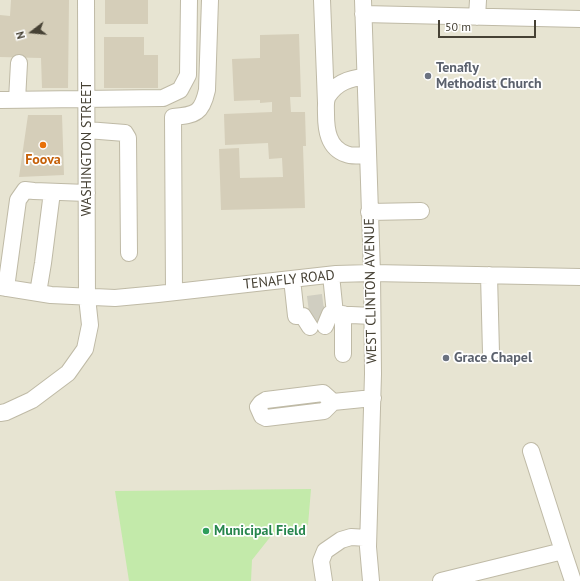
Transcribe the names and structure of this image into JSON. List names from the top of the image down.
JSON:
{
  "streets": {
    "street": ["WASHINGTON STREET", "TENAFLY ROAD", "WEST CLINTON AVENUE"]
  },
  "crossings": [
    ["WASHINGTON STREET", "TENAFLY ROAD"],
    ["TENAFLY ROAD", "WEST CLINTON AVENUE"]
  ],
  "places": [
    "Tenafly Methodist Church",
    "Foova",
    "Grace Chapel",
    "Municipal Field"
  ],
  "scale_bar": "50 m",
  "north": "left"
}
